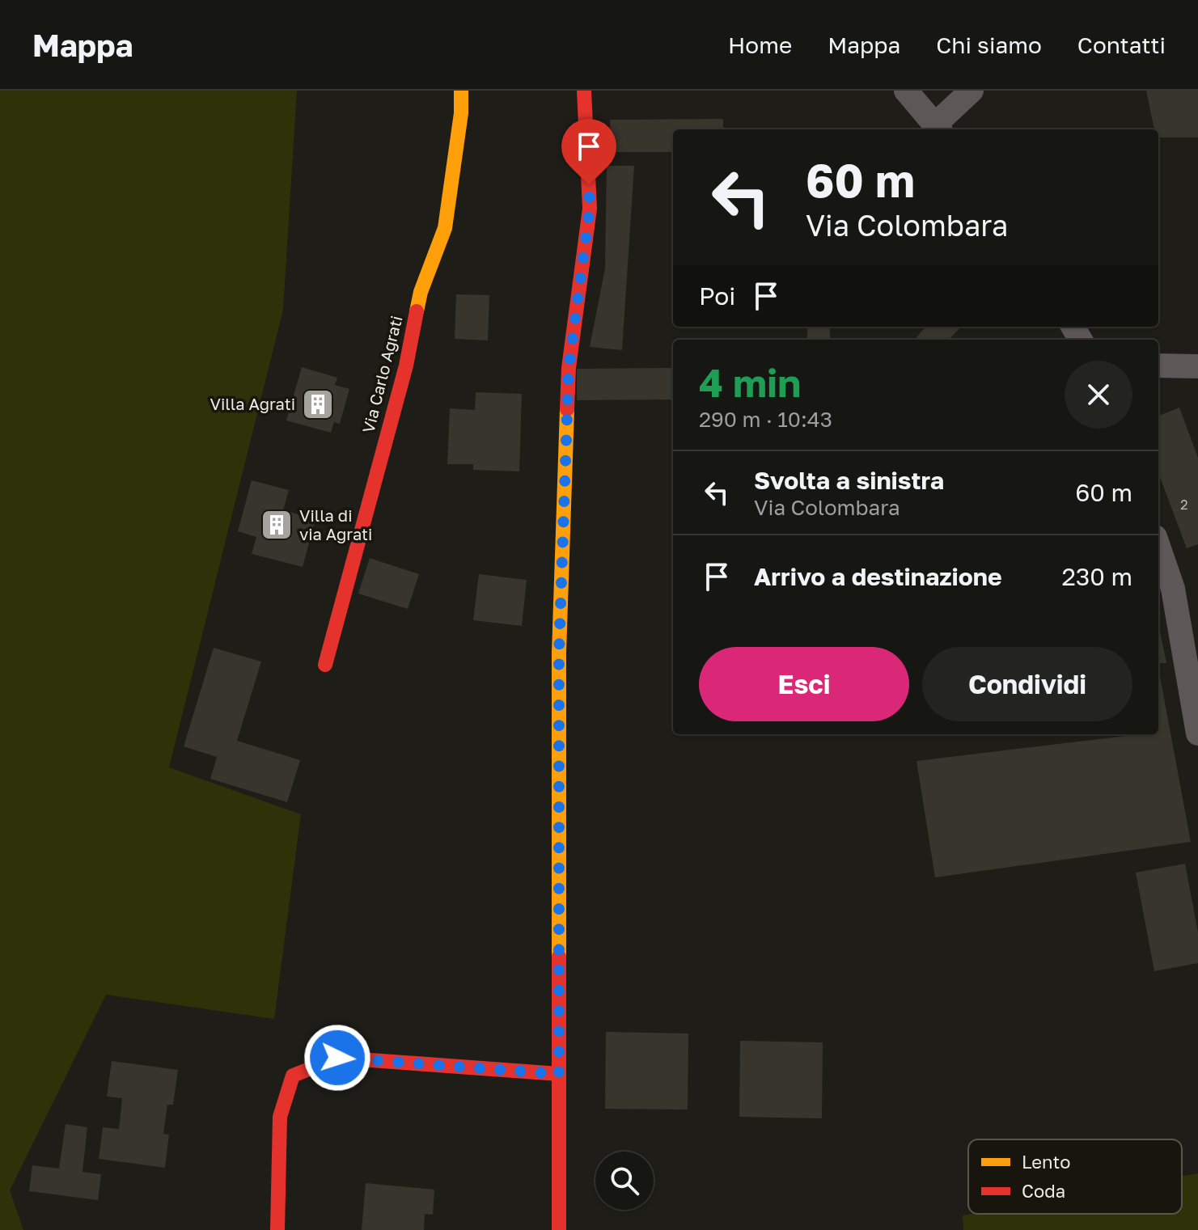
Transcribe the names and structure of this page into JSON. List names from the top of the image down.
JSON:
{
  "streets": {
    "street": ["Via Carlo Agrati"]
  },
  "places": {
    "building": ["Villa Agrati", "Villa di via Agrati"]
  },
  "house_numbers": ["2"],
  "legend": ["Lento", "Coda"],
  "page": {
    "header": "Mappa",
    "nav": [
      "Home",
      "Mappa",
      "Chi siamo",
      "Contatti"
    ],
    "turn": ["60 m", "Via Colombara"],
    "then": "Poi",
    "heading": ["4 min", "290 m · 10:43"],
    "list": [
      {
        "name": "Svolta a sinistra",
        "note": "Via Colombara",
        "value": "60 m"
      },
      {
        "name": "Arrivo a destinazione",
        "value": "230 m"
      }
    ],
    "buttons": ["Esci", "Condividi"]
  }
}
